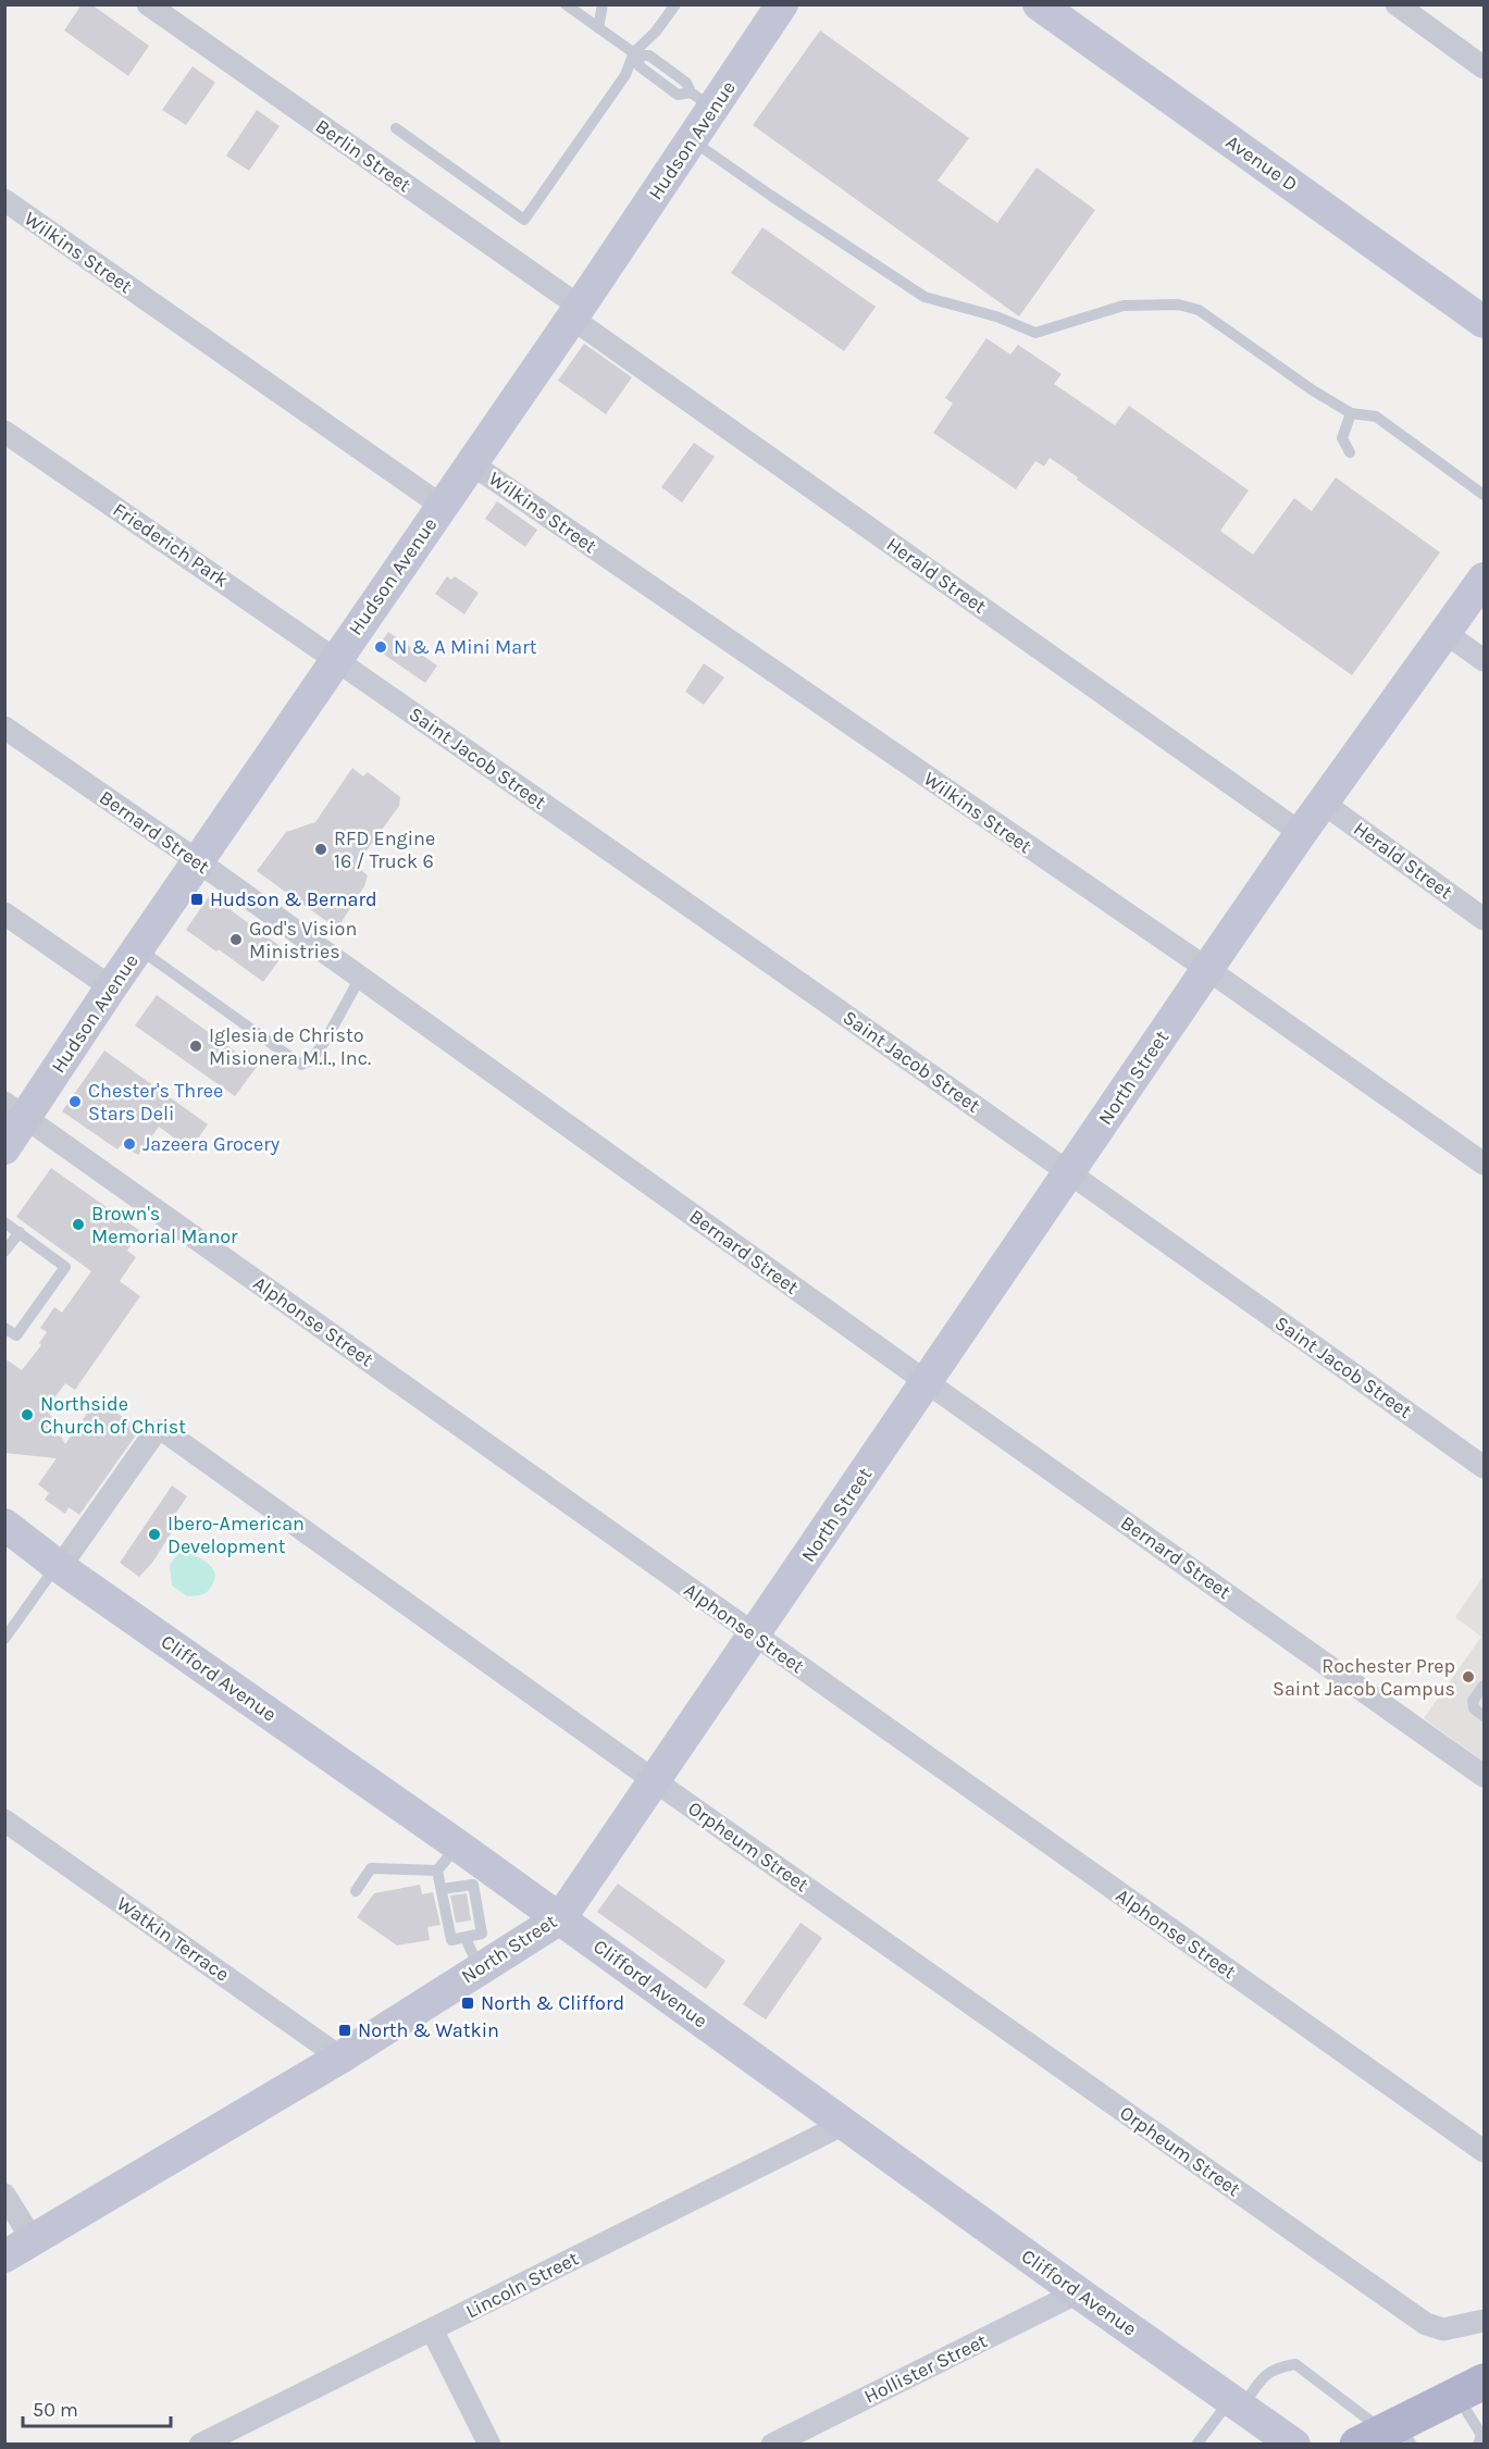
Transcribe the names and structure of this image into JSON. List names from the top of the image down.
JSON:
{
  "streets": {
    "main road": [
      "Hudson Avenue",
      "Avenue D",
      "North Street",
      "Clifford Avenue"
    ],
    "street": [
      "Berlin Street",
      "Wilkins Street",
      "Friederich Park",
      "Herald Street",
      "Saint Jacob Street",
      "Bernard Street",
      "Alphonse Street",
      "Orpheum Street",
      "Watkin Terrace",
      "Lincoln Street",
      "Hollister Street"
    ]
  },
  "crossings": [
    ["Hudson Avenue", "Berlin Street"],
    ["Hudson Avenue", "Wilkins Street"],
    ["Hudson Avenue", "Friederich Park"],
    ["Hudson Avenue", "Herald Street"],
    ["Hudson Avenue", "Saint Jacob Street"],
    ["Hudson Avenue", "Bernard Street"],
    ["Hudson Avenue", "Alphonse Street"],
    ["Berlin Street", "Herald Street"],
    ["Wilkins Street", "North Street"],
    ["Friederich Park", "Saint Jacob Street"],
    ["Herald Street", "North Street"],
    ["Saint Jacob Street", "North Street"],
    ["Bernard Street", "North Street"],
    ["North Street", "Alphonse Street"],
    ["North Street", "Clifford Avenue"],
    ["North Street", "Orpheum Street"],
    ["North Street", "Watkin Terrace"],
    ["Clifford Avenue", "Orpheum Street"],
    ["Clifford Avenue", "Lincoln Street"],
    ["Clifford Avenue", "Hollister Street"]
  ],
  "places": {
    "other": [
      "N & A Mini Mart",
      "RFD Engine 16 / Truck 6",
      "God's Vision Ministries",
      "Iglesia de Christo Misionera M.I., Inc.",
      "Chester's Three Stars Deli",
      "Jazeera Grocery",
      "Brown's Memorial Manor",
      "Northside Church of Christ",
      "Ibero-American Development",
      "Rochester Prep Saint Jacob Campus"
    ],
    "transit": ["Hudson & Bernard", "North & Clifford", "North & Watkin"]
  },
  "scale_bar": "50 m"
}
